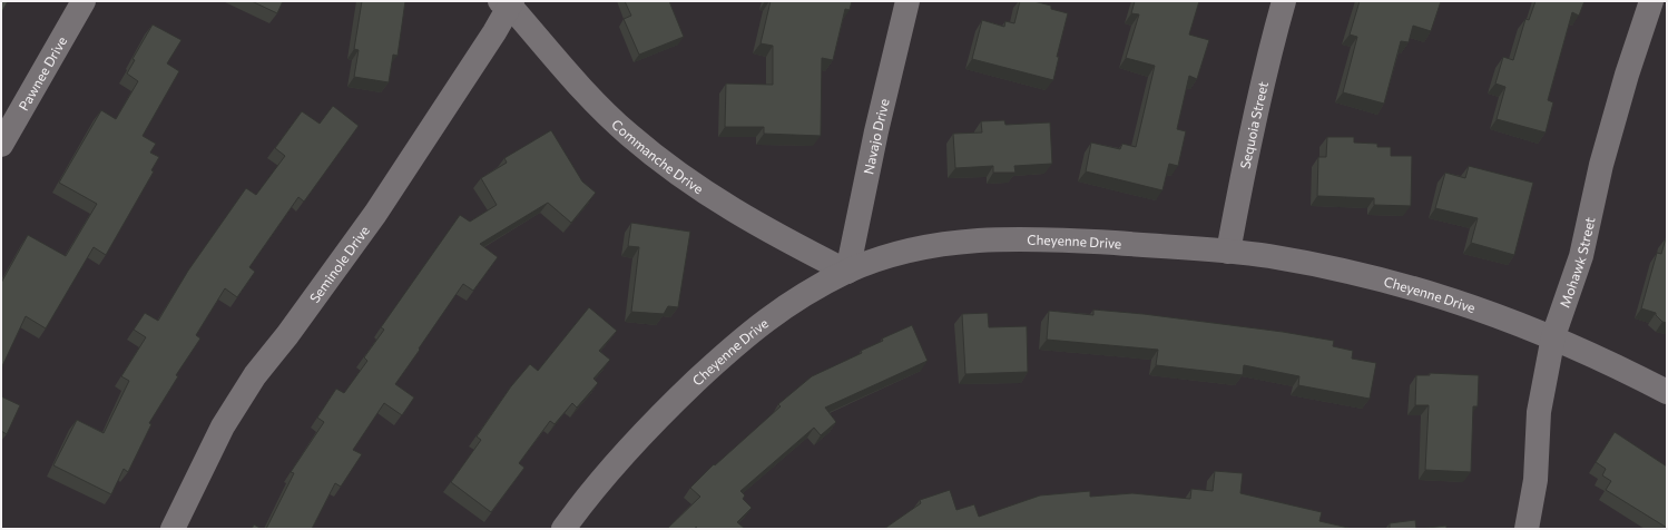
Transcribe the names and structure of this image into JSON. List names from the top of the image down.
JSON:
{
  "streets": {
    "street": [
      "Pawnee Drive",
      "Sequoia Street",
      "Navajo Drive",
      "Commanche Drive",
      "Cheyenne Drive",
      "Mohawk Street",
      "Seminole Drive"
    ]
  },
  "crossings": [
    ["Sequoia Street", "Cheyenne Drive"],
    ["Navajo Drive", "Commanche Drive"],
    ["Navajo Drive", "Cheyenne Drive"],
    ["Commanche Drive", "Cheyenne Drive"],
    ["Commanche Drive", "Seminole Drive"],
    ["Cheyenne Drive", "Mohawk Street"]
  ]
}
